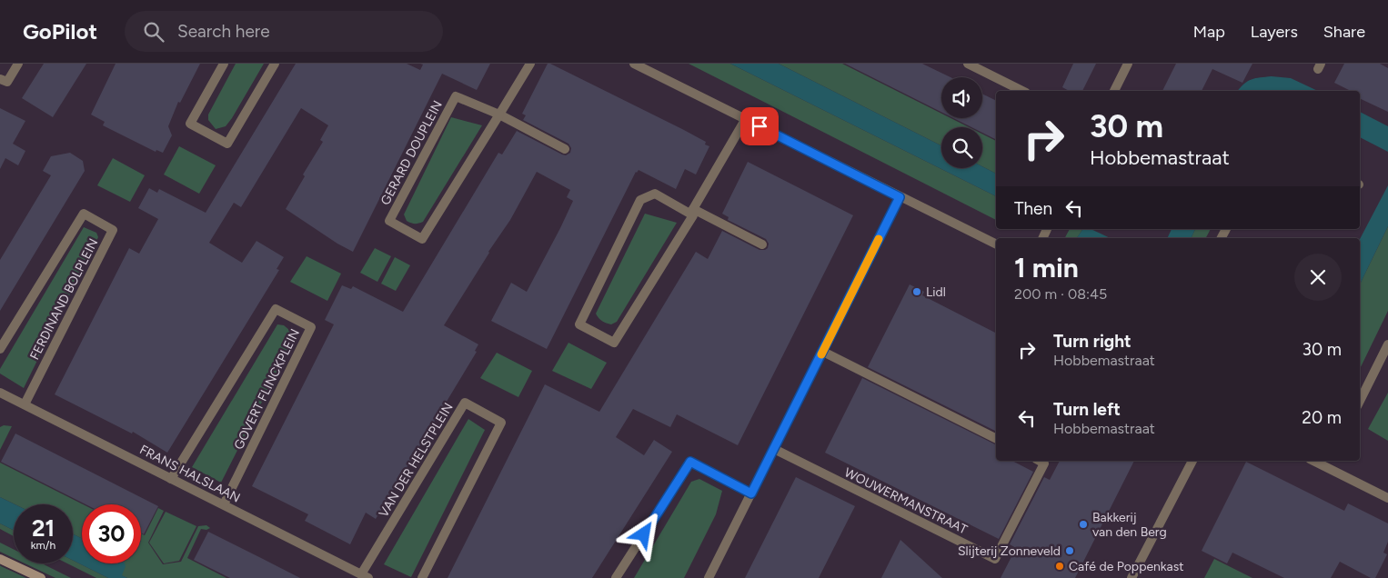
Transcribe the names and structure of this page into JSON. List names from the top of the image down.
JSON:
{
  "streets": {
    "street": [
      "GERARD DOUPLEIN",
      "FERDINAND BOLPLEIN",
      "GOVERT FLINCKPLEIN",
      "VAN DER HELSTPLEIN",
      "FRANS HALSLAAN",
      "WOUWERMANSTRAAT"
    ]
  },
  "crossings": [
    ["FERDINAND BOLPLEIN", "FRANS HALSLAAN"],
    ["GOVERT FLINCKPLEIN", "FRANS HALSLAAN"],
    ["VAN DER HELSTPLEIN", "FRANS HALSLAAN"]
  ],
  "places": [
    "Lidl",
    "Bakkerij van den Berg",
    "Slijterij Zonneveld",
    "Café de Poppenkast"
  ],
  "page": {
    "header": "GoPilot",
    "search": "Search here",
    "nav": ["Map", "Layers", "Share"],
    "turn": ["30 m", "Hobbemastraat"],
    "then": "Then",
    "heading": ["1 min", "200 m · 08:45"],
    "list": [
      {
        "name": "Turn right",
        "note": "Hobbemastraat",
        "value": "30 m"
      },
      {
        "name": "Turn left",
        "note": "Hobbemastraat",
        "value": "20 m"
      }
    ],
    "speed": "21 km/h",
    "limit": "30"
  }
}
